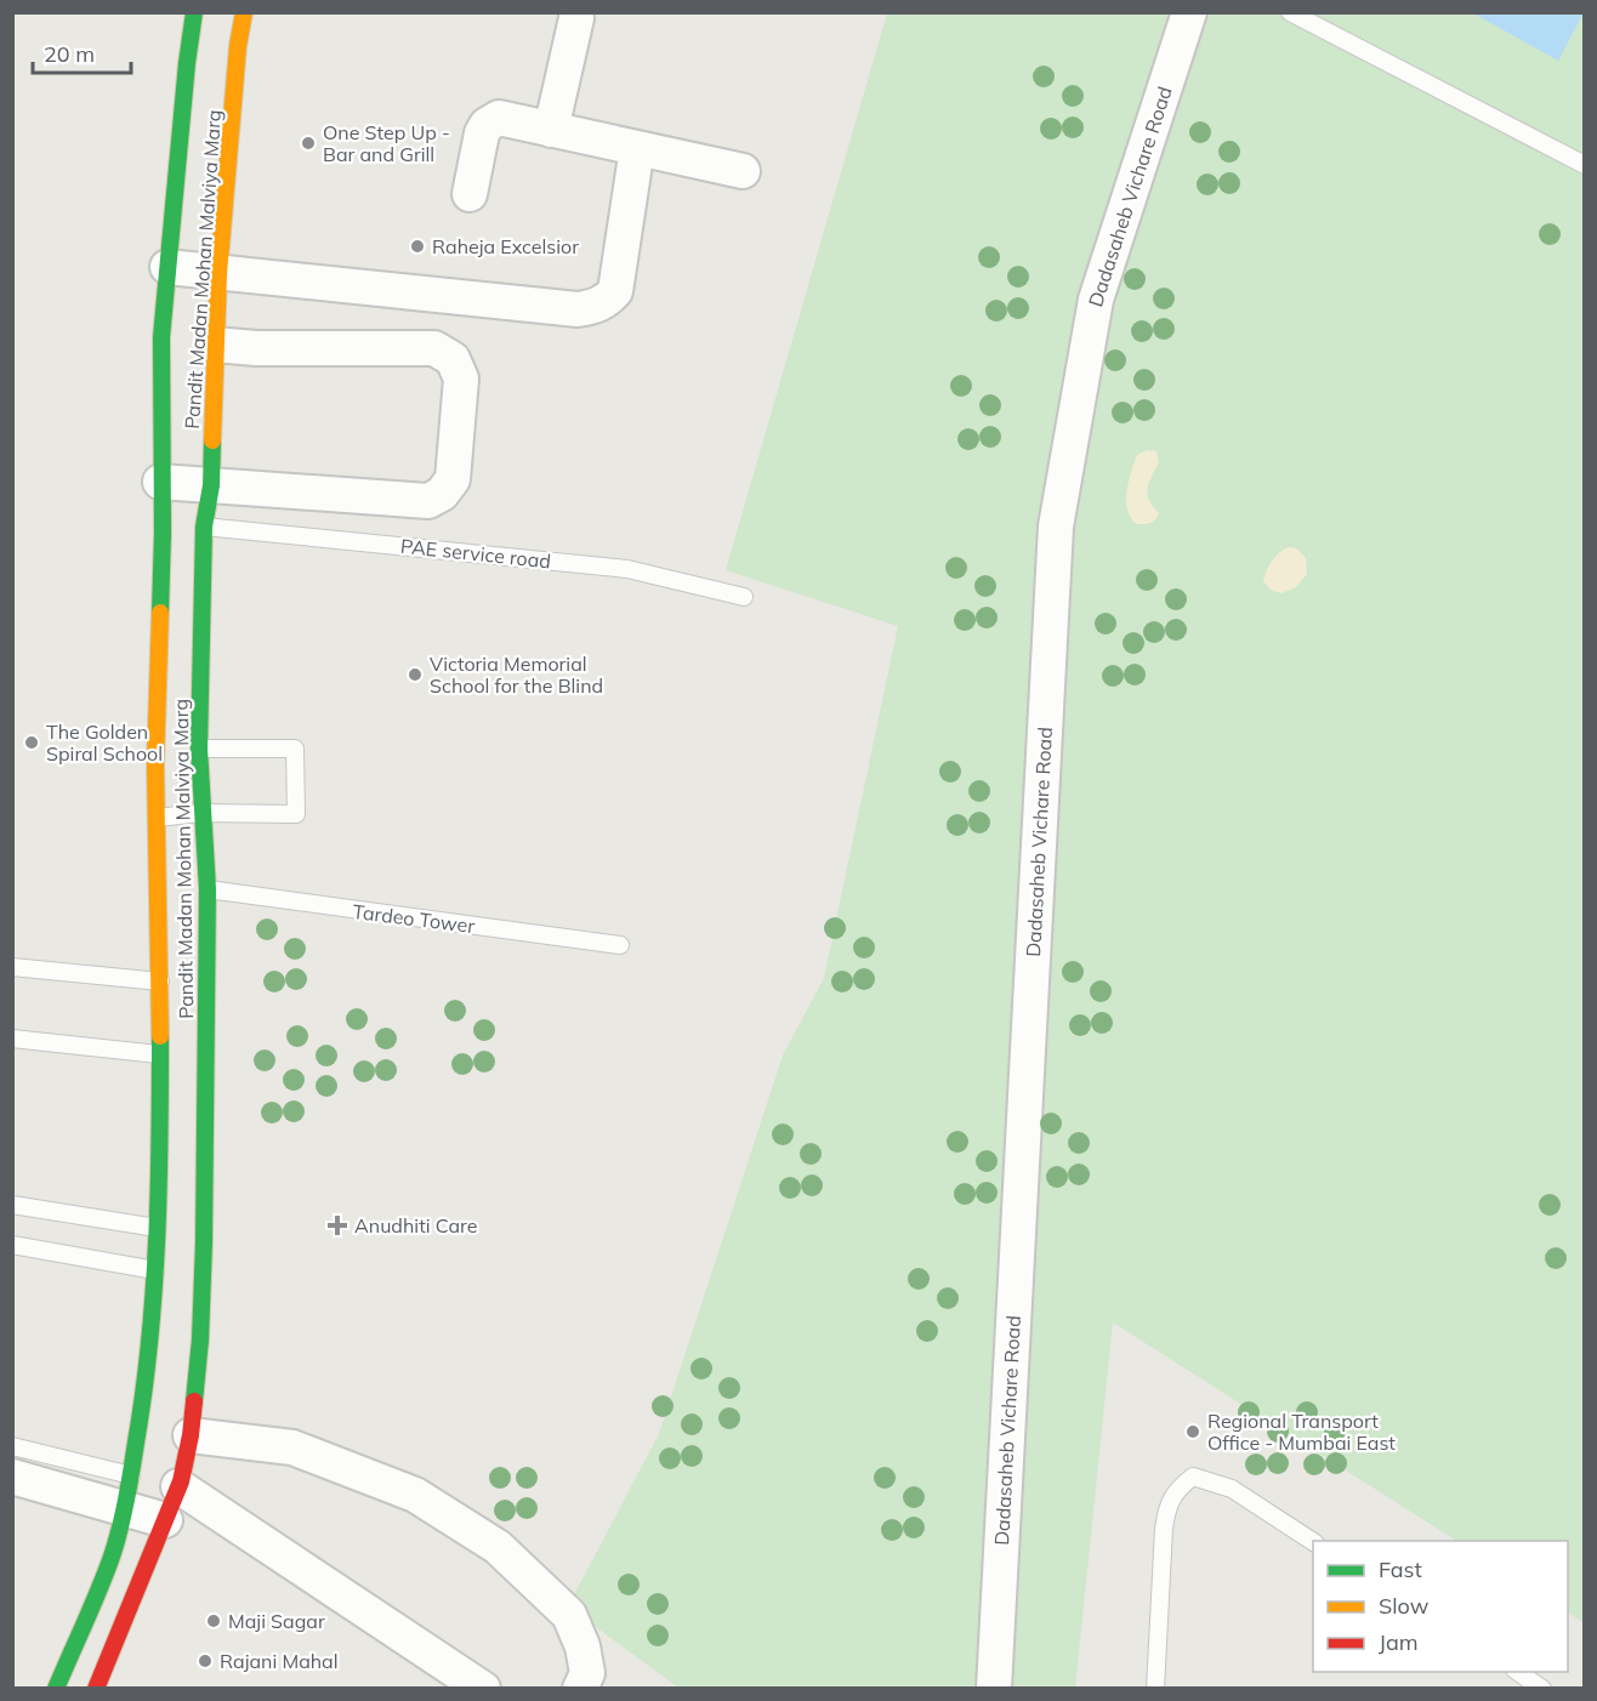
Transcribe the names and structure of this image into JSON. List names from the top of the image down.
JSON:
{
  "streets": {
    "main road": ["Pandit Madan Mohan Malviya Marg"],
    "street": ["Dadasaheb Vichare Road"],
    "lane": ["PAE service road", "Tardeo Tower"]
  },
  "crossings": [
    ["Pandit Madan Mohan Malviya Marg", "PAE service road"],
    ["Pandit Madan Mohan Malviya Marg", "Tardeo Tower"]
  ],
  "places": {
    "other": [
      "One Step Up - Bar and Grill",
      "Raheja Excelsior",
      "Victoria Memorial School for the Blind",
      "The Golden Spiral School",
      "Regional Transport Office - Mumbai East",
      "Maji Sagar",
      "Rajani Mahal"
    ],
    "health": ["Anudhiti Care"]
  },
  "legend": ["Fast", "Slow", "Jam"],
  "scale_bar": "20 m"
}
